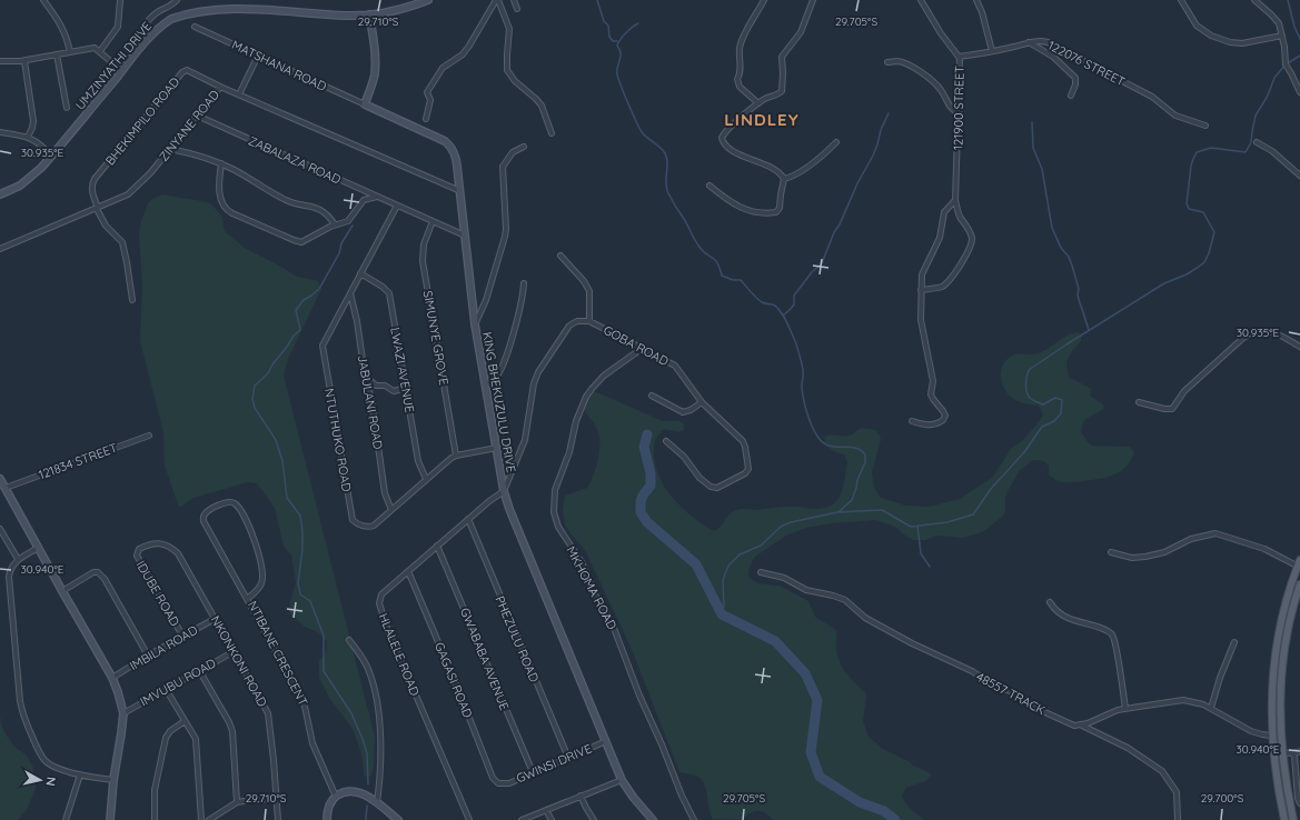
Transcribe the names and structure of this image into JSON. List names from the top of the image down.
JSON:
{
  "streets": {
    "street": [
      "122076 STREET",
      "UMZINYATHI DRIVE",
      "MATSHANA ROAD",
      "121900 STREET",
      "BHEKIMPILO ROAD",
      "ZINYANE ROAD",
      "ZABALAZA ROAD",
      "SIMUNYE GROVE",
      "GOBA ROAD",
      "LWAZI AVENUE",
      "JABULANI ROAD",
      "KING BHEKUZULU DRIVE",
      "NTUTHUKO ROAD",
      "121834 STREET",
      "MKHOMA ROAD",
      "IDUBE ROAD",
      "PHEZULU ROAD",
      "IMBILA ROAD",
      "NTIBANE CRESCENT",
      "HLALELE ROAD",
      "GWABABA AVENUE",
      "NKONKONI ROAD",
      "GAGASI ROAD",
      "IMVUBU ROAD",
      "48557 TRACK",
      "GWINSI DRIVE"
    ]
  },
  "crossings": [
    ["122076 STREET", "121900 STREET"],
    ["MATSHANA ROAD", "KING BHEKUZULU DRIVE"],
    ["BHEKIMPILO ROAD", "ZINYANE ROAD"],
    ["ZINYANE ROAD", "ZABALAZA ROAD"],
    ["ZINYANE ROAD", "KING BHEKUZULU DRIVE"],
    ["ZABALAZA ROAD", "SIMUNYE GROVE"],
    ["ZABALAZA ROAD", "KING BHEKUZULU DRIVE"],
    ["ZABALAZA ROAD", "NTUTHUKO ROAD"],
    ["SIMUNYE GROVE", "NTUTHUKO ROAD"],
    ["GOBA ROAD", "KING BHEKUZULU DRIVE"],
    ["GOBA ROAD", "MKHOMA ROAD"],
    ["GOBA ROAD", "HLALELE ROAD"],
    ["LWAZI AVENUE", "NTUTHUKO ROAD"],
    ["JABULANI ROAD", "NTUTHUKO ROAD"],
    ["KING BHEKUZULU DRIVE", "NTUTHUKO ROAD"],
    ["KING BHEKUZULU DRIVE", "HLALELE ROAD"],
    ["KING BHEKUZULU DRIVE", "GWINSI DRIVE"],
    ["IDUBE ROAD", "IMBILA ROAD"],
    ["IDUBE ROAD", "NKONKONI ROAD"],
    ["PHEZULU ROAD", "HLALELE ROAD"],
    ["PHEZULU ROAD", "GWINSI DRIVE"],
    ["IMBILA ROAD", "NKONKONI ROAD"],
    ["HLALELE ROAD", "GWABABA AVENUE"],
    ["HLALELE ROAD", "GAGASI ROAD"],
    ["GWABABA AVENUE", "GWINSI DRIVE"],
    ["NKONKONI ROAD", "IMVUBU ROAD"],
    ["GAGASI ROAD", "GWINSI DRIVE"]
  ],
  "districts": ["LINDLEY"],
  "north": "right",
  "coordinates": [
    "29.710°S",
    "29.705°S",
    "30.935°E",
    "30.940°E",
    "29.700°S"
  ]
}
